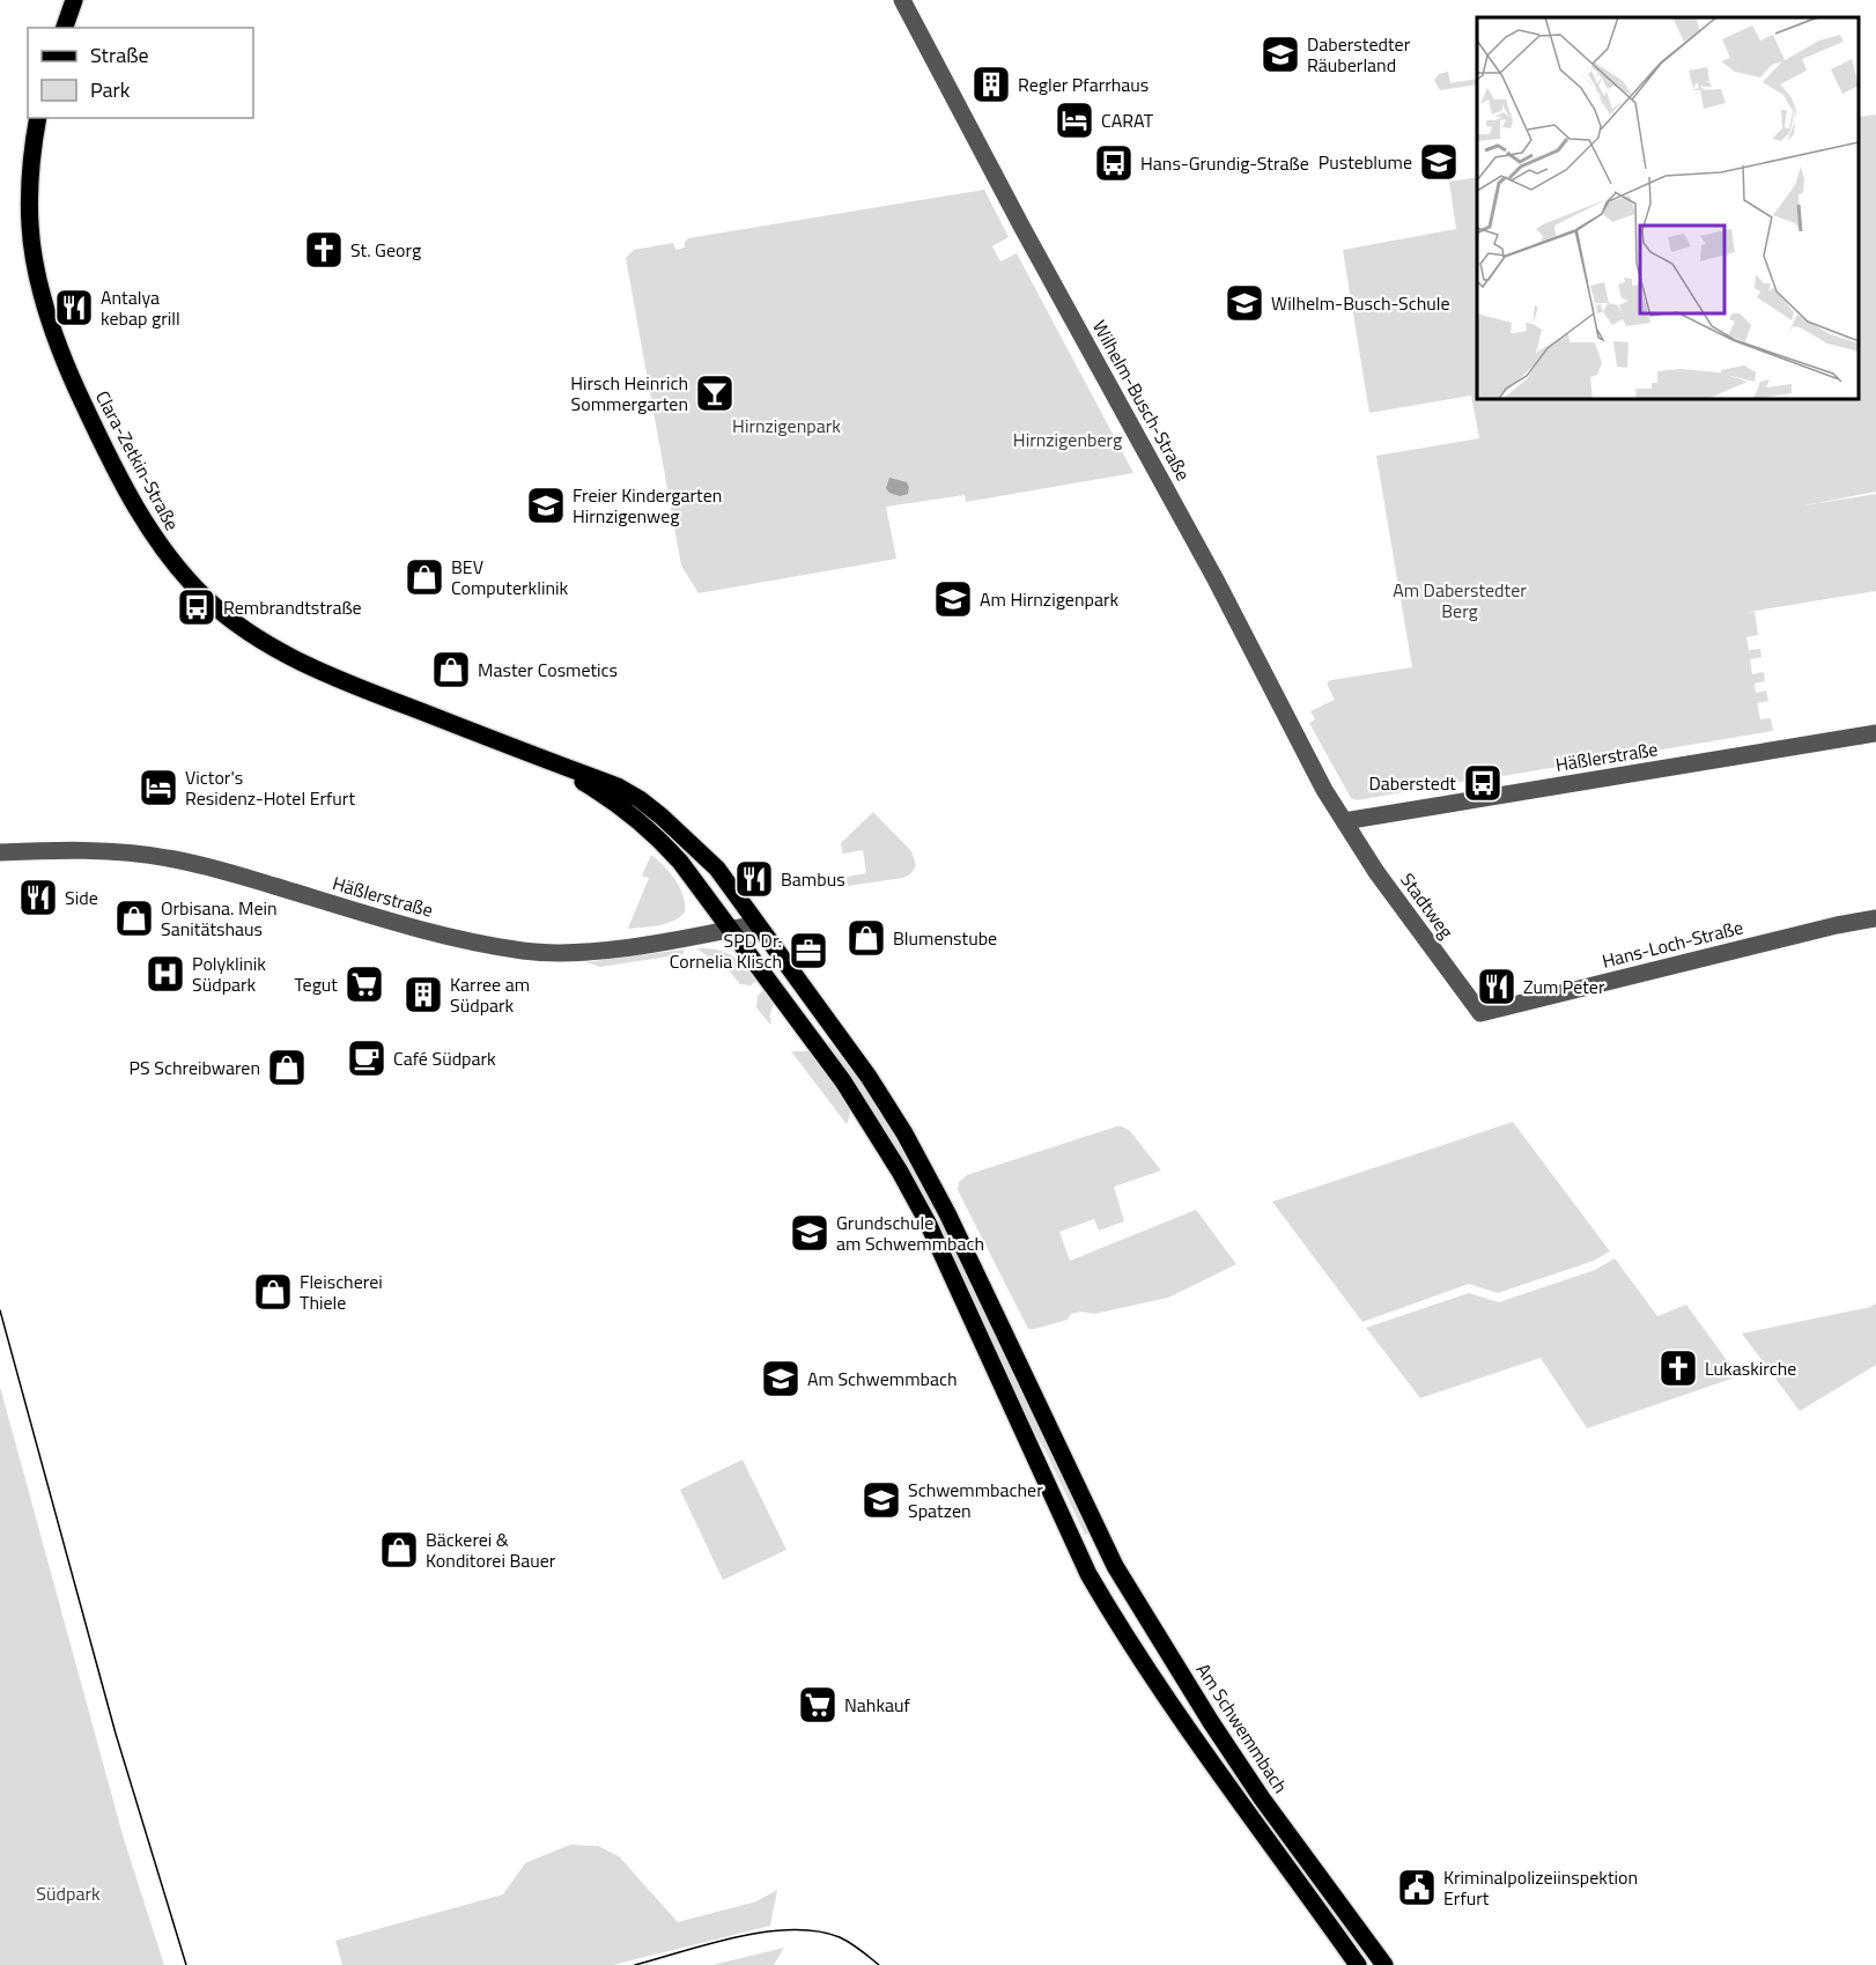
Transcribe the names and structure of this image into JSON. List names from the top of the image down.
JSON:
{
  "streets": {
    "main road": ["Clara-Zetkin-Straße", "Am Schwemmbach"],
    "street": [
      "Wilhelm-Busch-Straße",
      "Häßlerstraße",
      "Stadtweg",
      "Hans-Loch-Straße"
    ]
  },
  "crossings": [
    ["Wilhelm-Busch-Straße", "Häßlerstraße"],
    ["Wilhelm-Busch-Straße", "Stadtweg"],
    ["Clara-Zetkin-Straße", "Häßlerstraße"],
    ["Clara-Zetkin-Straße", "Am Schwemmbach"],
    ["Häßlerstraße", "Stadtweg"],
    ["Häßlerstraße", "Am Schwemmbach"],
    ["Stadtweg", "Hans-Loch-Straße"]
  ],
  "parks": [
    "Hirnzigenpark",
    "Hirnzigenberg",
    "Am Daberstedter Berg",
    "Südpark"
  ],
  "places": {
    "school or university": [
      "Daberstedter Räuberland",
      "Pusteblume",
      "Wilhelm-Busch-Schule",
      "Freier Kindergarten Hirnzigenweg",
      "Am Hirnzigenpark",
      "Grundschule am Schwemmbach",
      "Am Schwemmbach",
      "Schwemmbacher Spatzen"
    ],
    "building": ["Regler Pfarrhaus", "Karree am Südpark"],
    "hotel": ["CARAT", "Victor's Residenz-Hotel Erfurt"],
    "bus stop": ["Hans-Grundig-Straße", "Rembrandtstraße", "Daberstedt"],
    "church": ["St. Georg", "Lukaskirche"],
    "restaurant": [
      "Antalya kebap grill",
      "Bambus",
      "Side",
      "Zum Peter"
    ],
    "bar": ["Hirsch Heinrich Sommergarten"],
    "shop": [
      "BEV Computerklinik",
      "Master Cosmetics",
      "Orbisana. Mein Sanitätshaus",
      "Blumenstube",
      "PS Schreibwaren",
      "Fleischerei Thiele",
      "Bäckerei & Konditorei Bauer"
    ],
    "office": ["SPD Dr. Cornelia Klisch"],
    "hospital": ["Polyklinik Südpark"],
    "supermarket": ["Tegut", "Nahkauf"],
    "cafe": ["Café Südpark"],
    "public building": ["Kriminalpolizeiinspektion Erfurt"]
  },
  "legend": ["Straße", "Park"]
}
